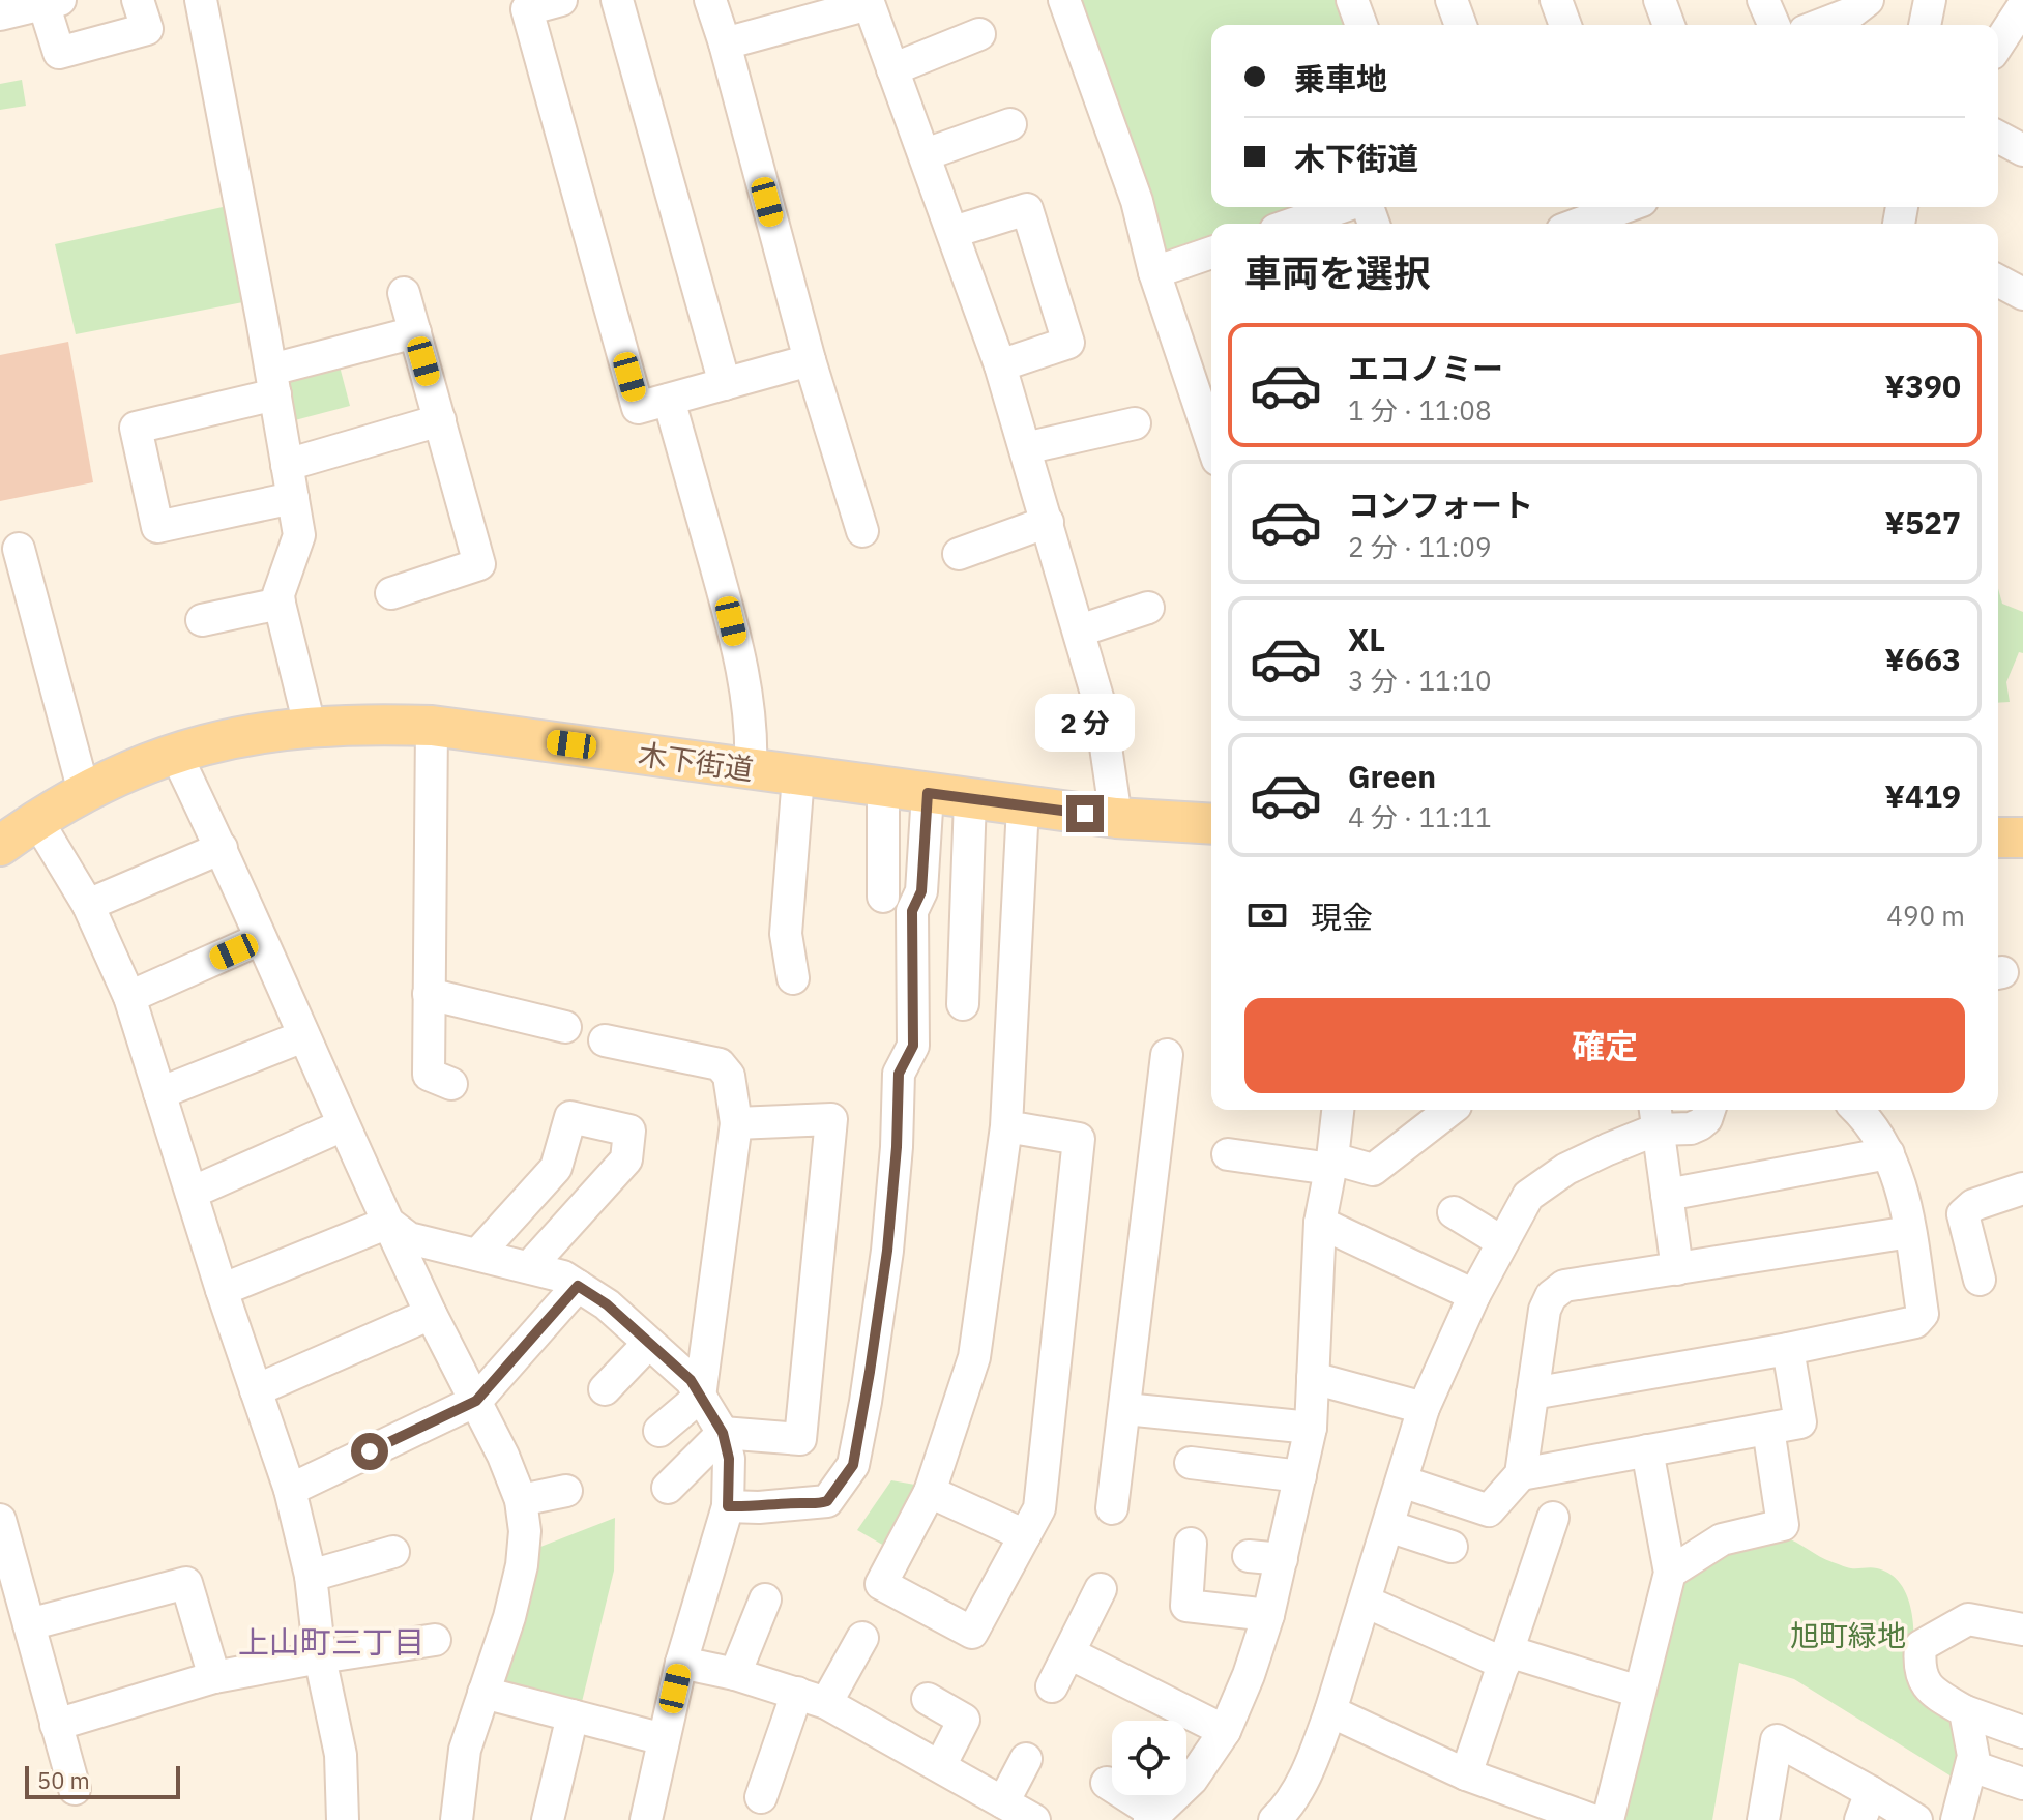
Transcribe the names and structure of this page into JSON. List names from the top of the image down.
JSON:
{
  "streets": {
    "main road": ["木下街道"]
  },
  "districts": ["上山町三丁目"],
  "parks": ["旭町緑地"],
  "scale_bar": "50 m",
  "page": {
    "banner": ["乗車地", "木下街道"],
    "heading": "車両を選択",
    "list": [
      {
        "name": "エコノミー",
        "note": "1 分 · 11:08",
        "value": "¥390"
      },
      {
        "name": "コンフォート",
        "note": "2 分 · 11:09",
        "value": "¥527"
      },
      {
        "name": "XL",
        "note": "3 分 · 11:10",
        "value": "¥663"
      },
      {
        "name": "Green",
        "note": "4 分 · 11:11",
        "value": "¥419"
      }
    ],
    "bubble": "2 分",
    "pay": ["現金", "490 m"],
    "buttons": "確定",
    "scale": "50 m"
  }
}
